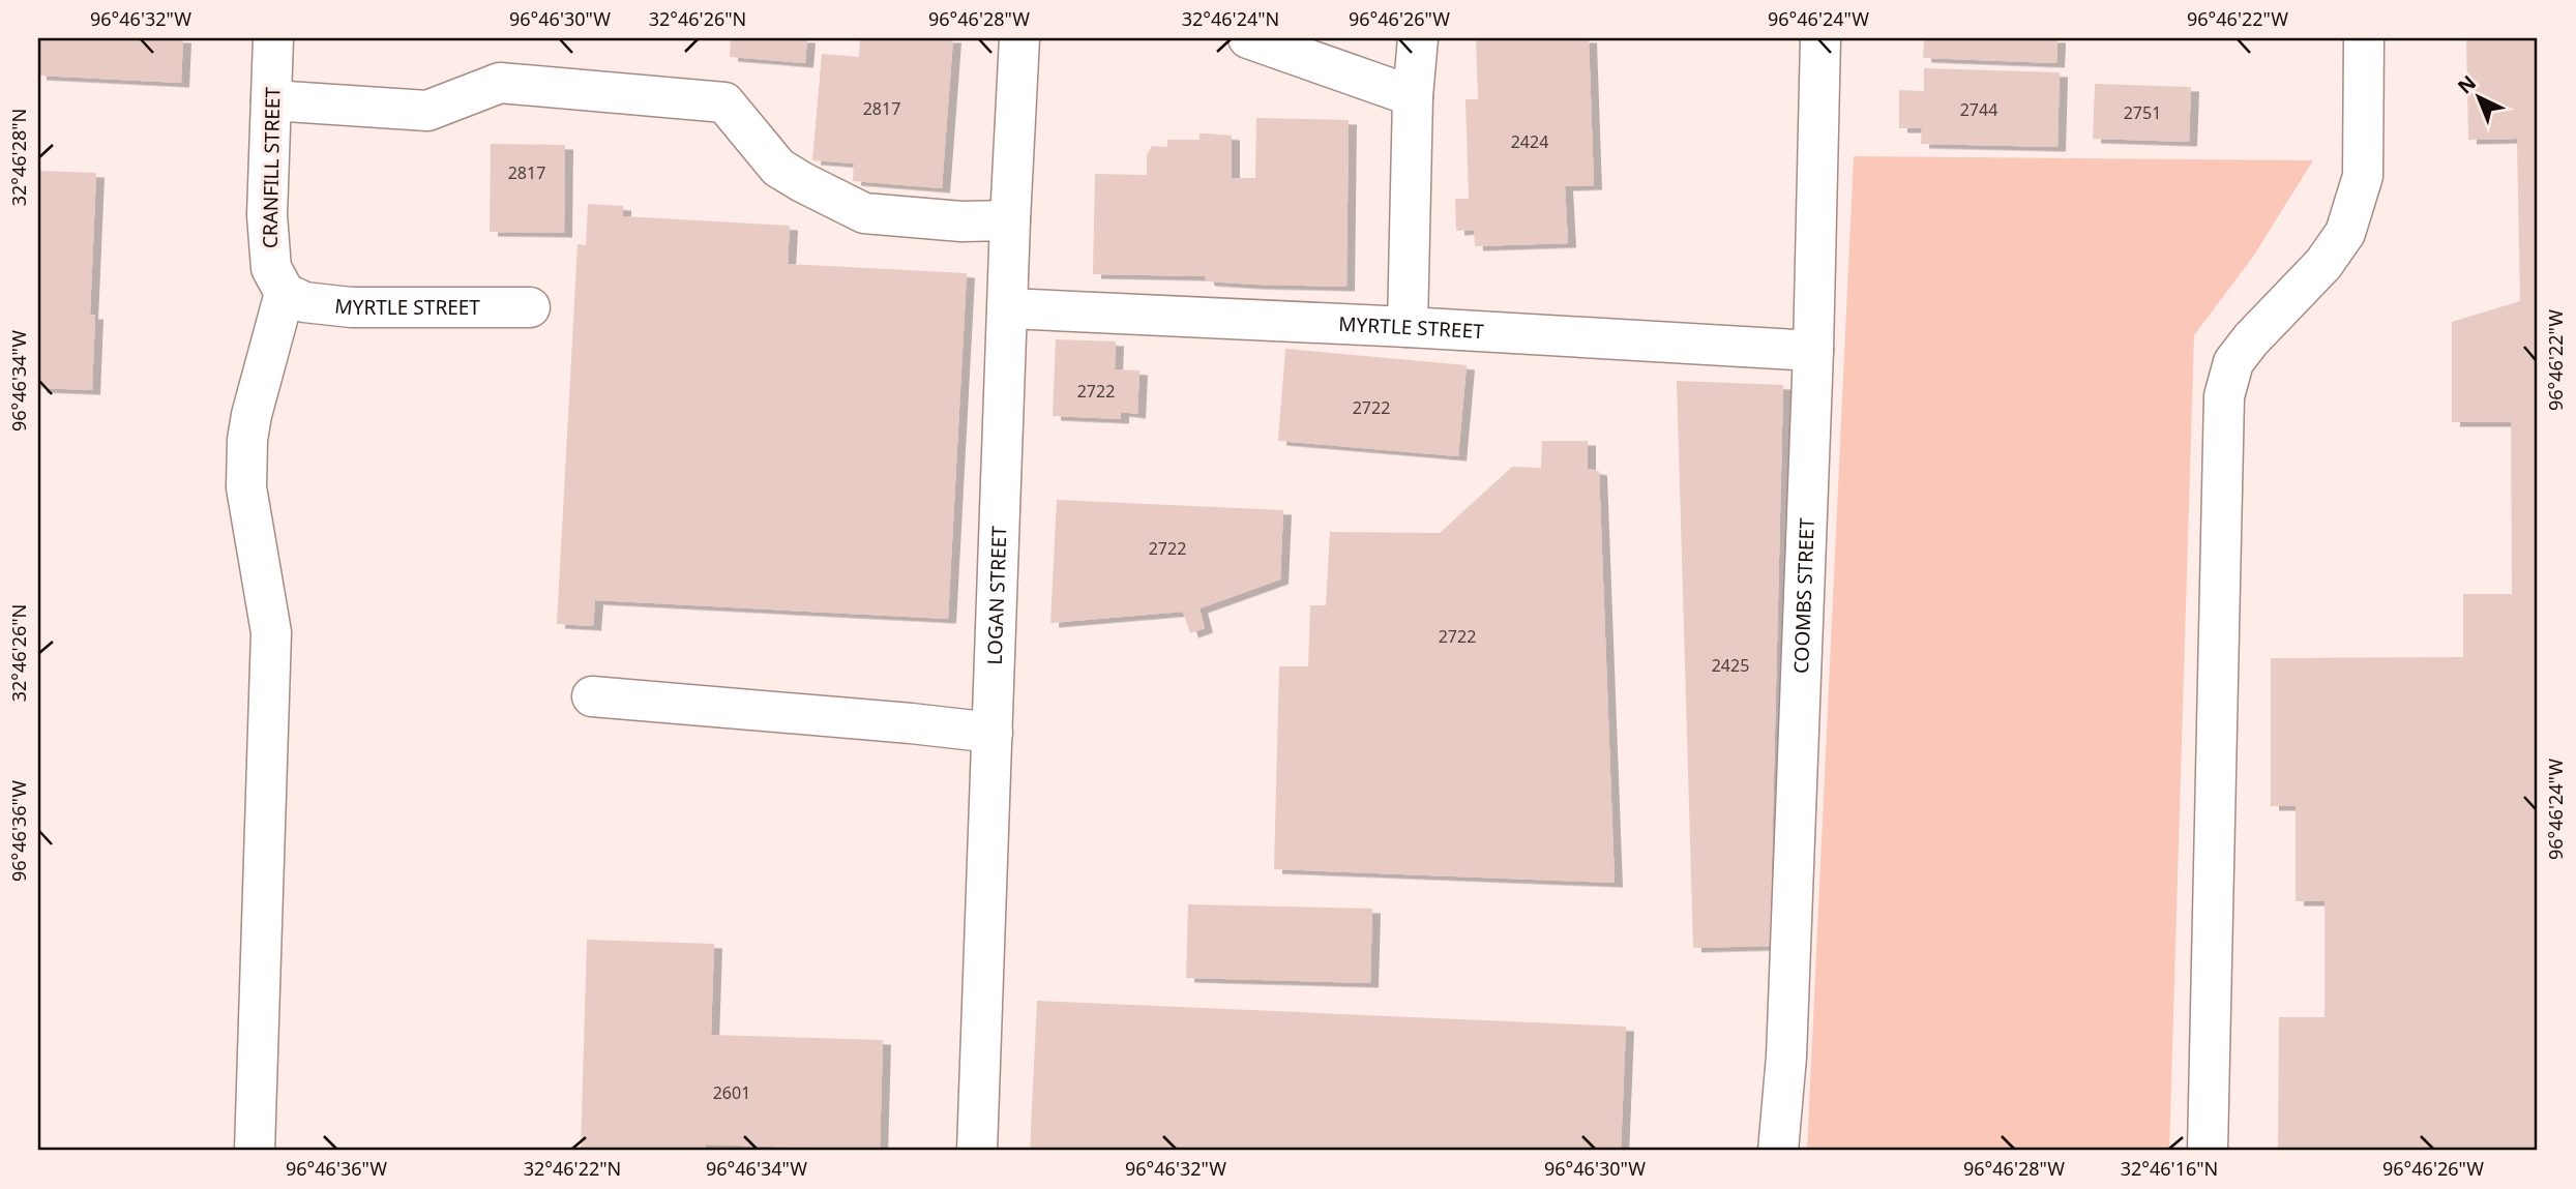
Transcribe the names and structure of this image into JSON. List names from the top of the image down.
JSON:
{
  "streets": {
    "street": [
      "CRANFILL STREET",
      "MYRTLE STREET",
      "LOGAN STREET",
      "COOMBS STREET"
    ]
  },
  "crossings": [
    ["CRANFILL STREET", "MYRTLE STREET"],
    ["MYRTLE STREET", "LOGAN STREET"],
    ["MYRTLE STREET", "COOMBS STREET"]
  ],
  "house_numbers": [
    "2817",
    "2744",
    "2751",
    "2424",
    "2817",
    "2722",
    "2722",
    "2722",
    "2722",
    "2425",
    "2601"
  ],
  "north": "top left",
  "coordinates": [
    "96°46'32\"W",
    "96°46'30\"W",
    "32°46'26\"N",
    "96°46'28\"W",
    "32°46'24\"N",
    "96°46'26\"W",
    "96°46'24\"W",
    "96°46'22\"W",
    "32°46'28\"N",
    "96°46'34\"W",
    "96°46'36\"W",
    "32°46'22\"N",
    "32°46'16\"N"
  ]
}
